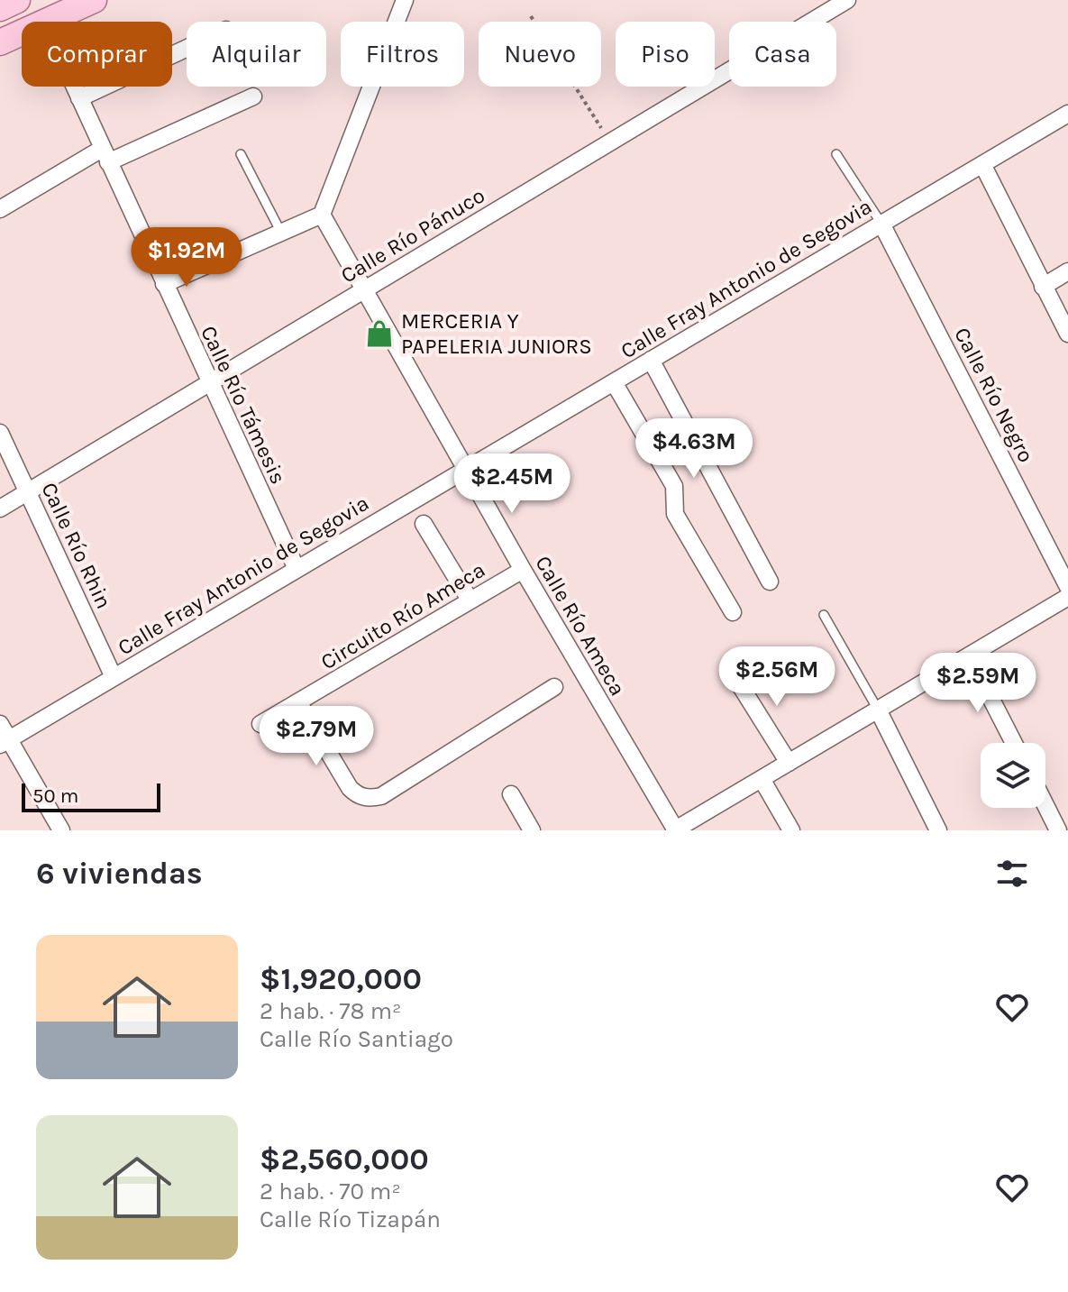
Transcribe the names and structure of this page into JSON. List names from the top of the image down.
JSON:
{
  "streets": {
    "street": [
      "Calle Río Pánuco",
      "Calle Fray Antonio de Segovia",
      "Calle Río Negro",
      "Calle Río Támesis",
      "Calle Río Rhin",
      "Circuito Río Ameca",
      "Calle Río Ameca"
    ]
  },
  "crossings": [
    ["Calle Río Pánuco", "Calle Río Támesis"],
    ["Calle Río Pánuco", "Calle Río Rhin"],
    ["Calle Río Pánuco", "Calle Río Ameca"],
    ["Calle Fray Antonio de Segovia", "Calle Río Negro"],
    ["Calle Fray Antonio de Segovia", "Calle Río Támesis"],
    ["Calle Fray Antonio de Segovia", "Calle Río Rhin"],
    ["Calle Fray Antonio de Segovia", "Calle Río Ameca"],
    ["Circuito Río Ameca", "Calle Río Ameca"]
  ],
  "places": {
    "shop": ["MERCERIA Y PAPELERIA JUNIORS"]
  },
  "scale_bar": "50 m",
  "page": {
    "chip": [
      "Comprar",
      "Alquilar",
      "Filtros",
      "Nuevo",
      "Piso",
      "Casa"
    ],
    "price": [
      "$1.92M",
      "$4.63M",
      "$2.45M",
      "$2.56M",
      "$2.59M",
      "$2.79M"
    ],
    "scale": "50 m",
    "heading": "6 viviendas",
    "list": [
      {
        "name": "$1,920,000",
        "note": "2 hab. · 78 m² · Calle Río Santiago"
      },
      {
        "name": "$2,560,000",
        "note": "2 hab. · 70 m² · Calle Río Tizapán"
      }
    ]
  }
}
